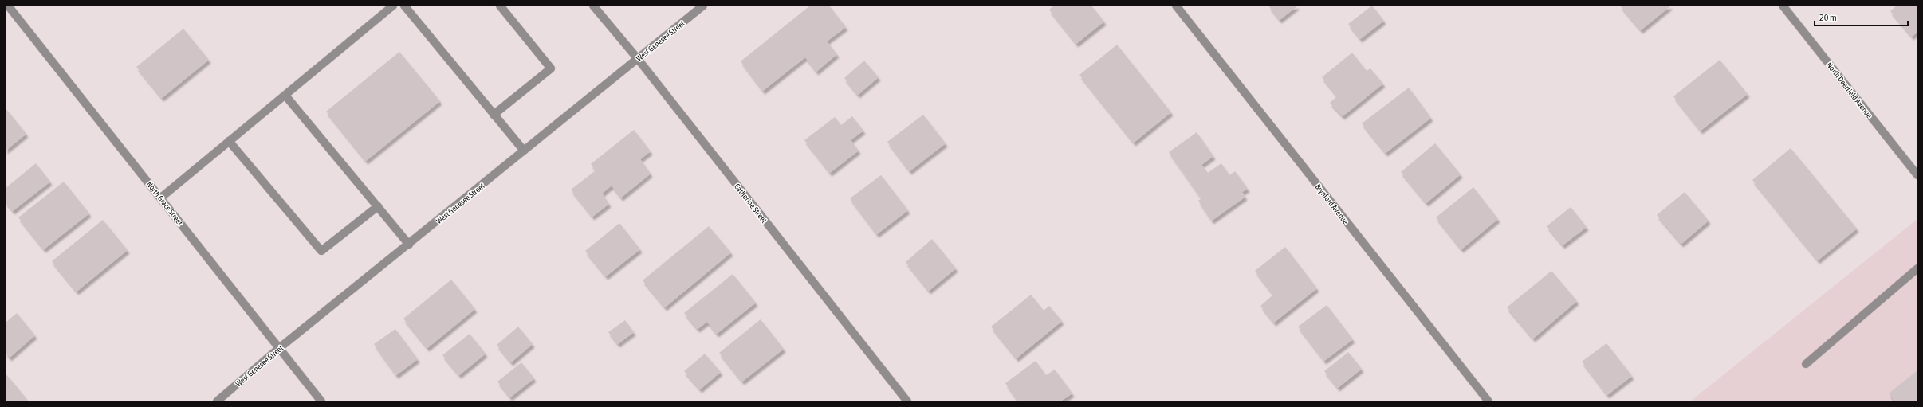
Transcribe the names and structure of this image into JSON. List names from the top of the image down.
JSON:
{
  "streets": {
    "street": [
      "West Genesee Street",
      "North Deerfield Avenue",
      "North Grace Street",
      "Catherine Street",
      "Brynford Avenue"
    ]
  },
  "crossings": [
    ["West Genesee Street", "North Grace Street"],
    ["West Genesee Street", "Catherine Street"]
  ],
  "scale_bar": "20 m"
}
